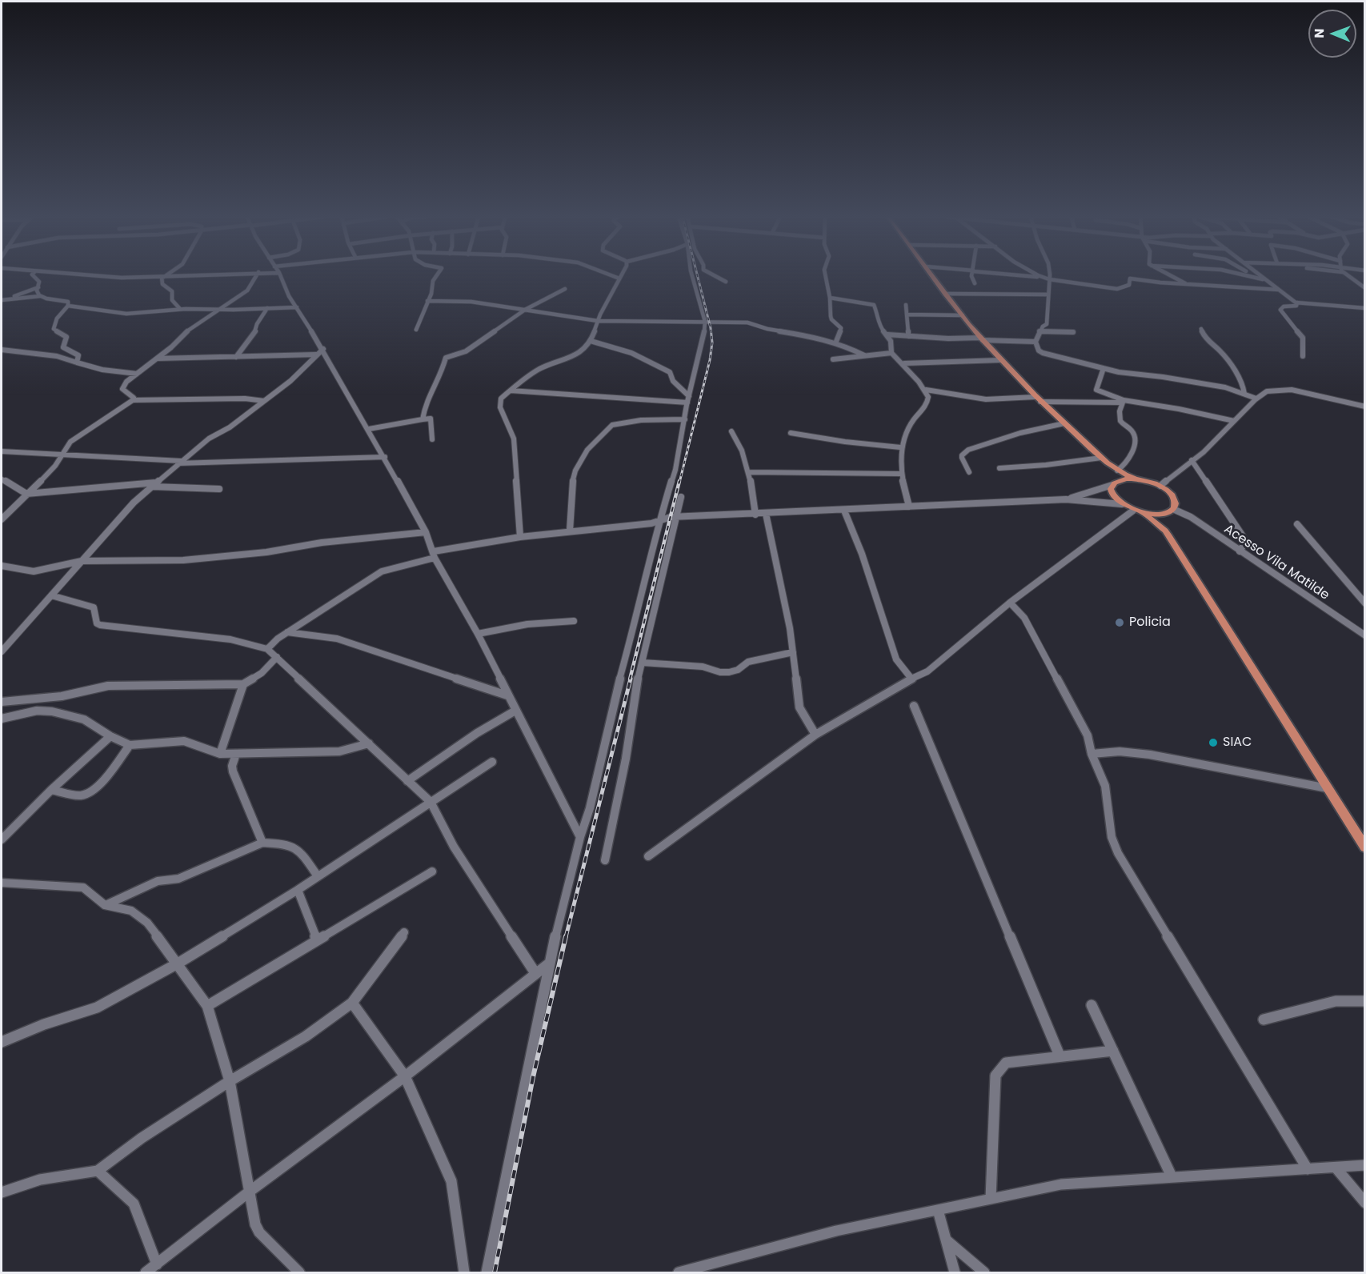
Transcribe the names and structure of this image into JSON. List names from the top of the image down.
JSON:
{
  "streets": {
    "street": ["Acesso Vila Matilde"]
  },
  "places": ["Policia", "SIAC"],
  "north": "left"
}
